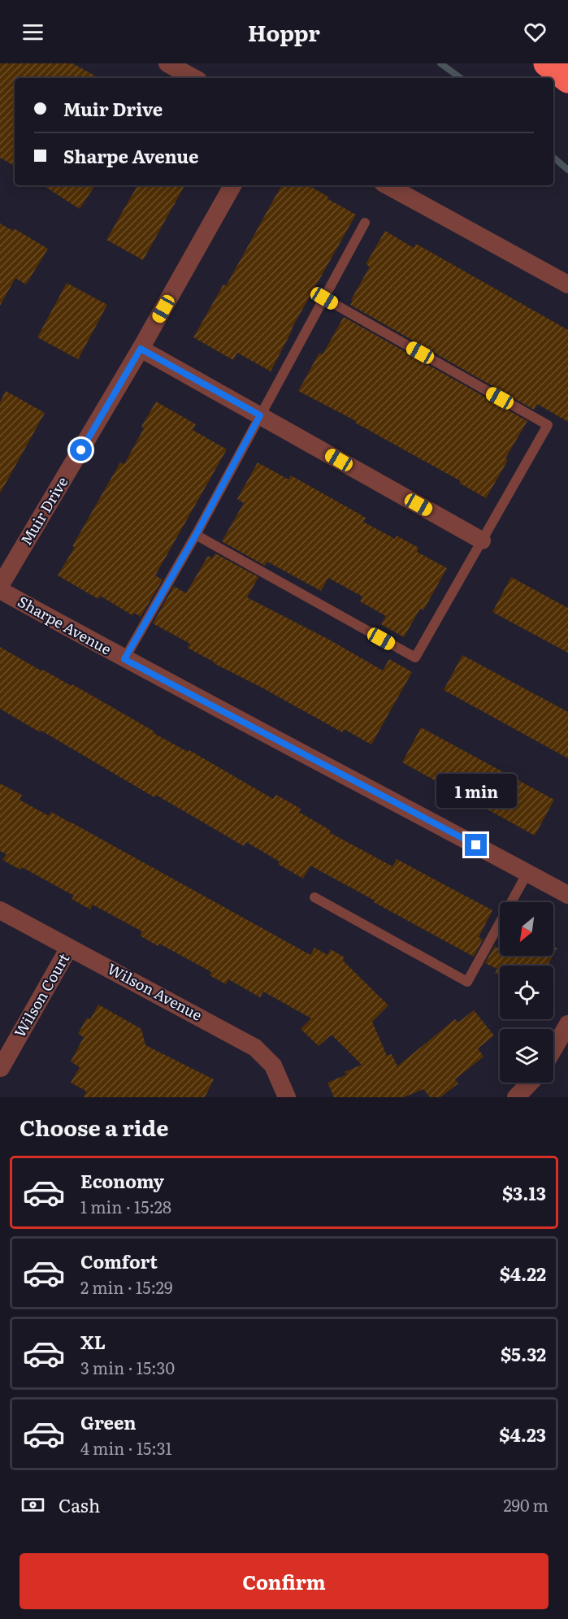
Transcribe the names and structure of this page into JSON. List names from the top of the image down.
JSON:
{
  "streets": {
    "street": [
      "Muir Drive",
      "Sharpe Avenue",
      "Wilson Avenue",
      "Wilson Court"
    ]
  },
  "crossings": [
    ["Wilson Avenue", "Wilson Court"]
  ],
  "north": "bottom left",
  "page": {
    "header": "Hoppr",
    "banner": ["Muir Drive", "Sharpe Avenue"],
    "bubble": "1 min",
    "heading": "Choose a ride",
    "list": [
      {
        "name": "Economy",
        "note": "1 min · 15:28",
        "value": "$3.13"
      },
      {
        "name": "Comfort",
        "note": "2 min · 15:29",
        "value": "$4.22"
      },
      {
        "name": "XL",
        "note": "3 min · 15:30",
        "value": "$5.32"
      },
      {
        "name": "Green",
        "note": "4 min · 15:31",
        "value": "$4.23"
      }
    ],
    "pay": ["Cash", "290 m"],
    "buttons": "Confirm"
  }
}
